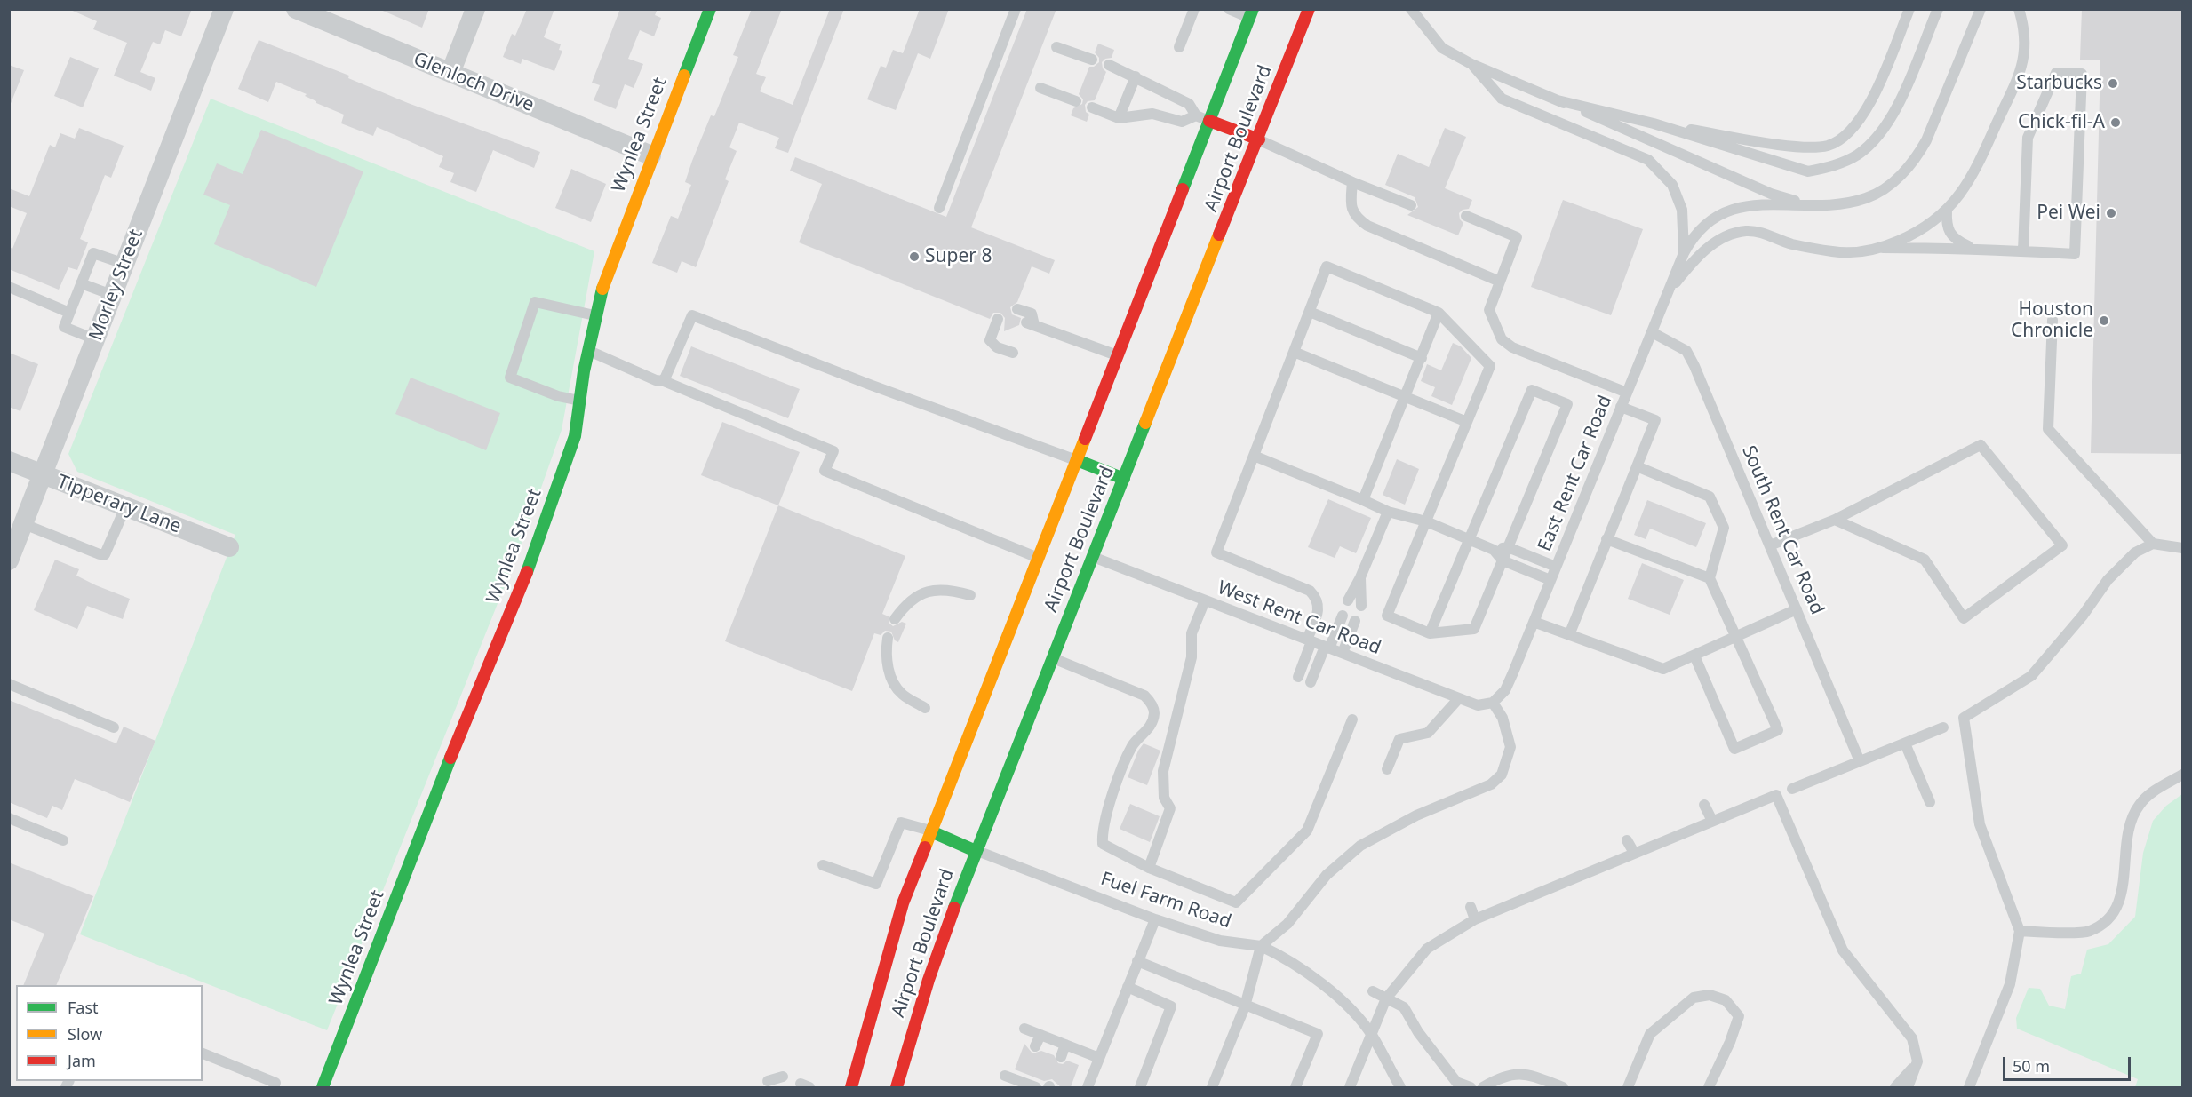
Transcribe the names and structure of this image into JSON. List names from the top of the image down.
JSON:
{
  "streets": {
    "main road": ["Wynlea Street", "Airport Boulevard"],
    "street": ["Glenloch Drive", "Morley Street", "Tipperary Lane"],
    "lane": [
      "East Rent Car Road",
      "South Rent Car Road",
      "West Rent Car Road",
      "Fuel Farm Road"
    ]
  },
  "crossings": [
    ["Glenloch Drive", "Wynlea Street"],
    ["Airport Boulevard", "West Rent Car Road"],
    ["Airport Boulevard", "Fuel Farm Road"],
    ["Morley Street", "Tipperary Lane"],
    ["East Rent Car Road", "South Rent Car Road"],
    ["East Rent Car Road", "West Rent Car Road"]
  ],
  "places": [
    "Starbucks",
    "Chick-fil-A",
    "Pei Wei",
    "Super 8",
    "Houston Chronicle"
  ],
  "legend": ["Fast", "Slow", "Jam"],
  "scale_bar": "50 m"
}
